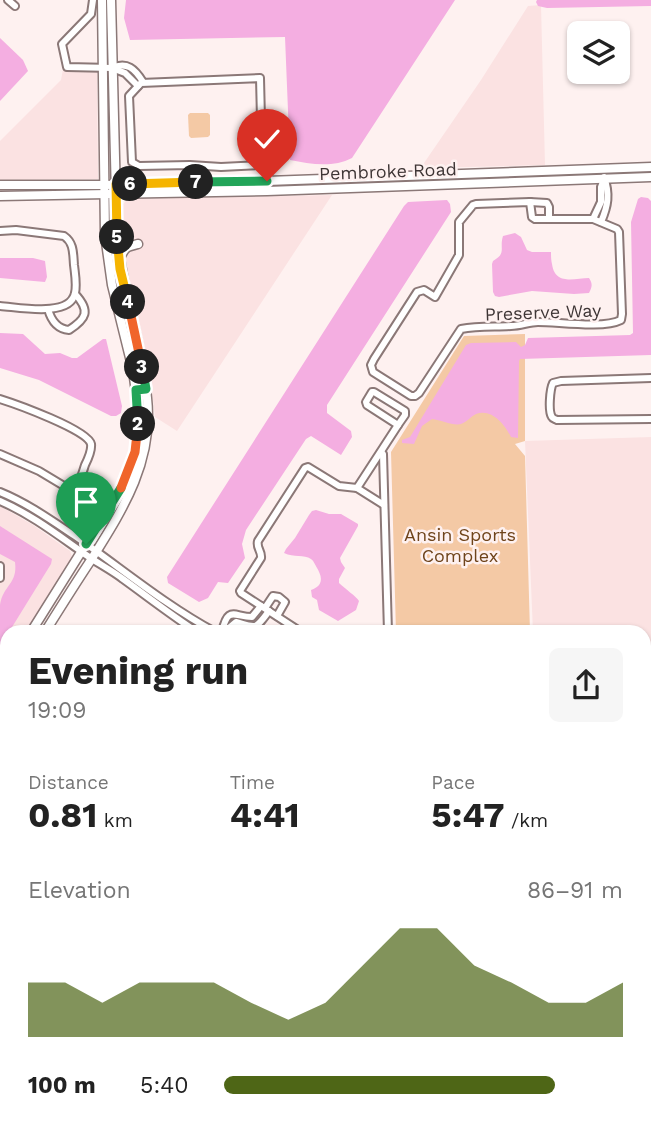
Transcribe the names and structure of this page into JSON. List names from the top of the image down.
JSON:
{
  "streets": {
    "main road": ["Pembroke Road"],
    "street": ["Preserve Way"]
  },
  "parks": ["Ansin Sports Complex"],
  "page": {
    "pins": [
      "7",
      "6",
      "5",
      "4",
      "3",
      "2"
    ],
    "heading": ["Evening run", "19:09"],
    "stats": [
      ["Distance", "0.81 km"],
      ["Time", "4:41"],
      ["Pace", "5:47 /km"]
    ],
    "chart": ["Elevation", "86–91 m"],
    "list": [
      {
        "name": "100 m",
        "note": "5:40"
      }
    ]
  }
}
